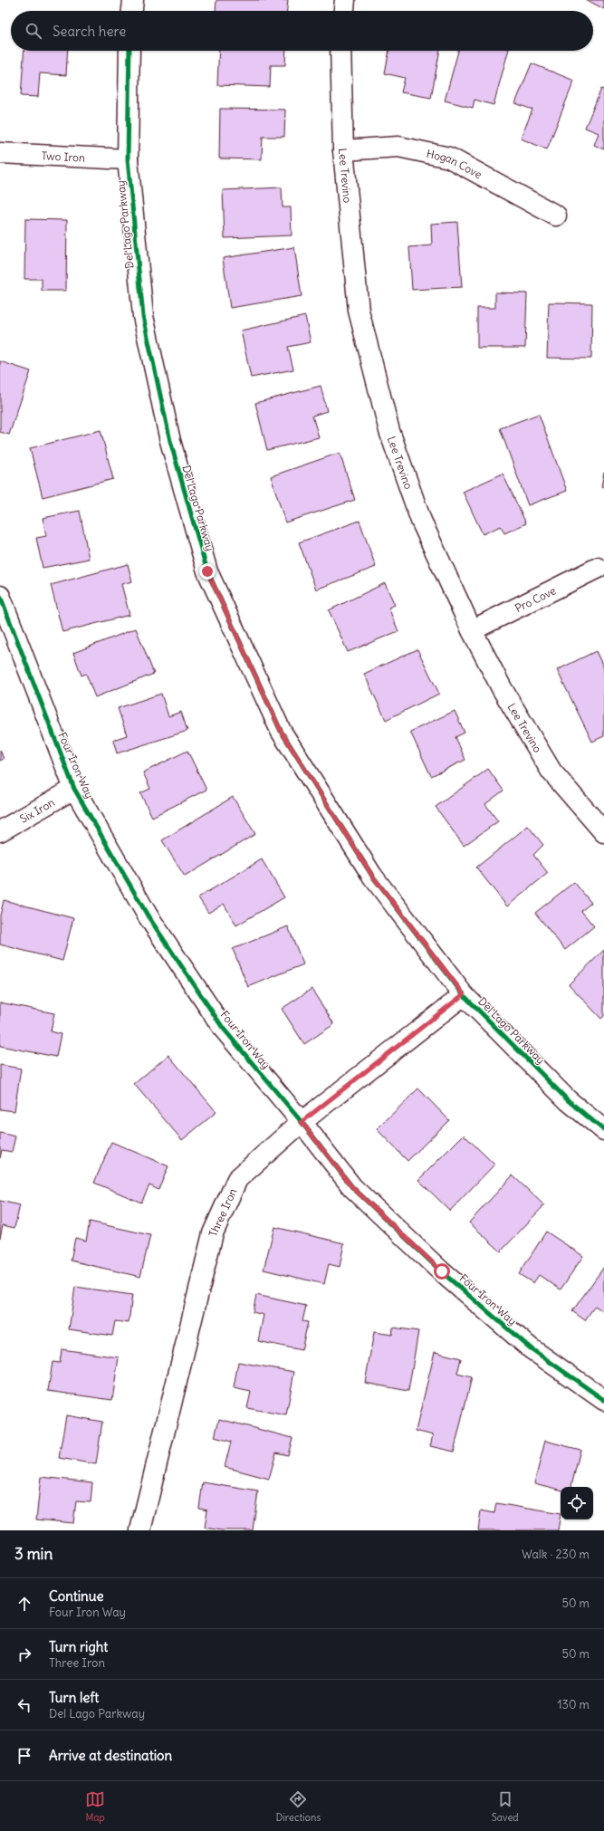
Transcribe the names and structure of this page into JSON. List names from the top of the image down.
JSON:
{
  "streets": {
    "street": [
      "Two Iron",
      "Hogan Cove",
      "Lee Trevino",
      "Del Lago Parkway",
      "Pro Cove",
      "Four Iron Way",
      "Six Iron",
      "Three Iron"
    ]
  },
  "crossings": [
    ["Two Iron", "Del Lago Parkway"],
    ["Hogan Cove", "Lee Trevino"],
    ["Lee Trevino", "Pro Cove"],
    ["Del Lago Parkway", "Three Iron"],
    ["Four Iron Way", "Six Iron"],
    ["Four Iron Way", "Three Iron"]
  ],
  "page": {
    "search": "Search here",
    "heading": ["3 min", "Walk · 230 m"],
    "list": [
      ["Continue", "Four Iron Way", "50 m"],
      ["Turn right", "Three Iron", "50 m"],
      ["Turn left", "Del Lago Parkway", "130 m"],
      "Arrive at destination"
    ],
    "nav": ["Map", "Directions", "Saved"]
  }
}
